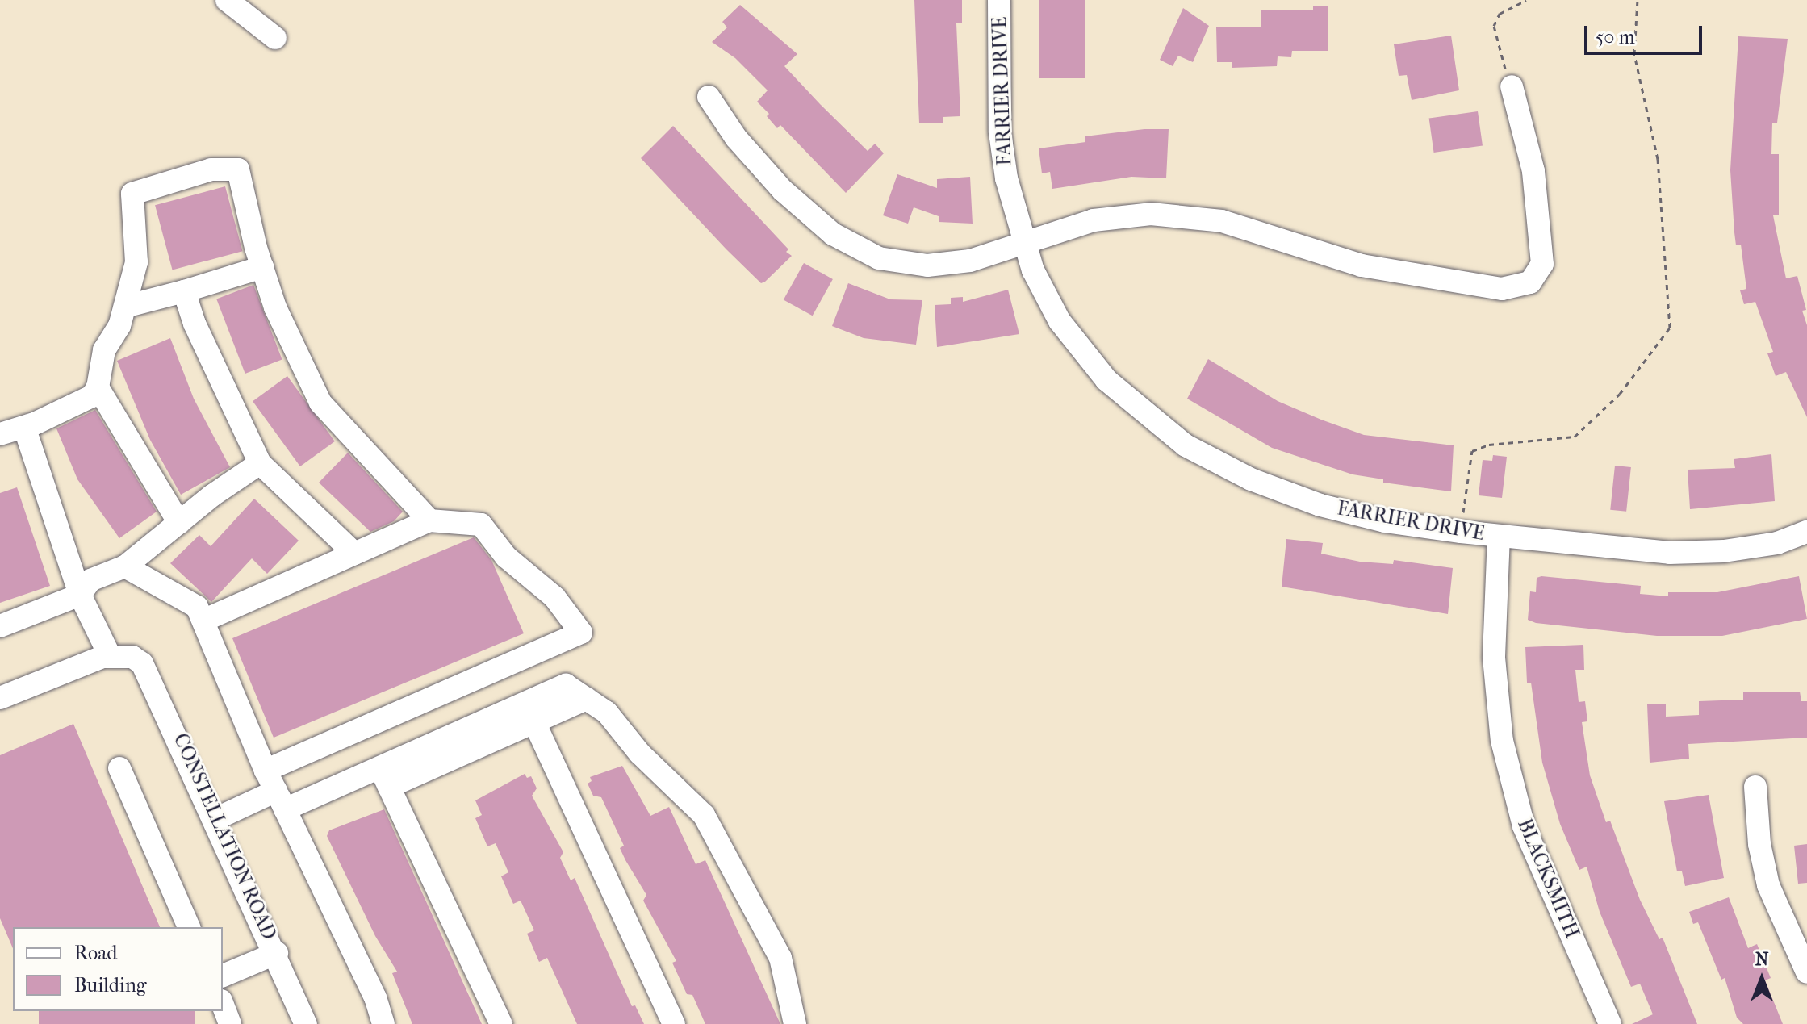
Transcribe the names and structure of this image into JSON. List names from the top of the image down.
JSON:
{
  "streets": {
    "street": ["FARRIER DRIVE", "CONSTELLATION ROAD", "BLACKSMITH"]
  },
  "crossings": [
    ["FARRIER DRIVE", "BLACKSMITH"]
  ],
  "legend": ["Road", "Building"],
  "scale_bar": "50 m",
  "north": "top"
}
